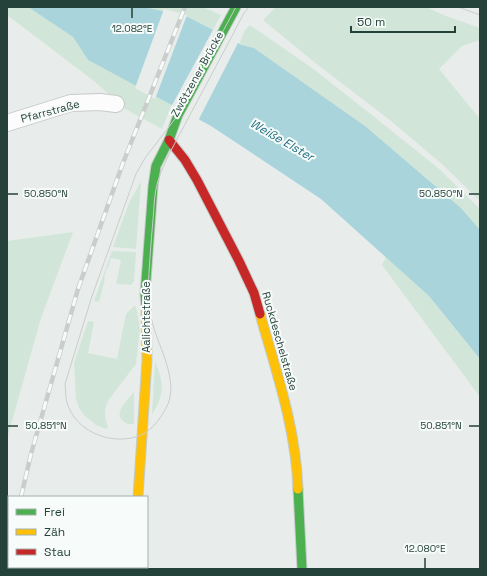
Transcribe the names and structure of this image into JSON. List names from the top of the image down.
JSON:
{
  "streets": {
    "street": [
      "Zwötzener Brücke",
      "Pfarrstraße",
      "Aalichtstraße",
      "Ruckdeschelstraße"
    ]
  },
  "crossings": [
    ["Zwötzener Brücke", "Aalichtstraße"],
    ["Zwötzener Brücke", "Ruckdeschelstraße"],
    ["Aalichtstraße", "Ruckdeschelstraße"]
  ],
  "water": ["Weiße Elster"],
  "legend": ["Frei", "Zäh", "Stau"],
  "scale_bar": "50 m",
  "coordinates": [
    "12.082°E",
    "50.850°N",
    "50.851°N",
    "12.080°E"
  ]
}
